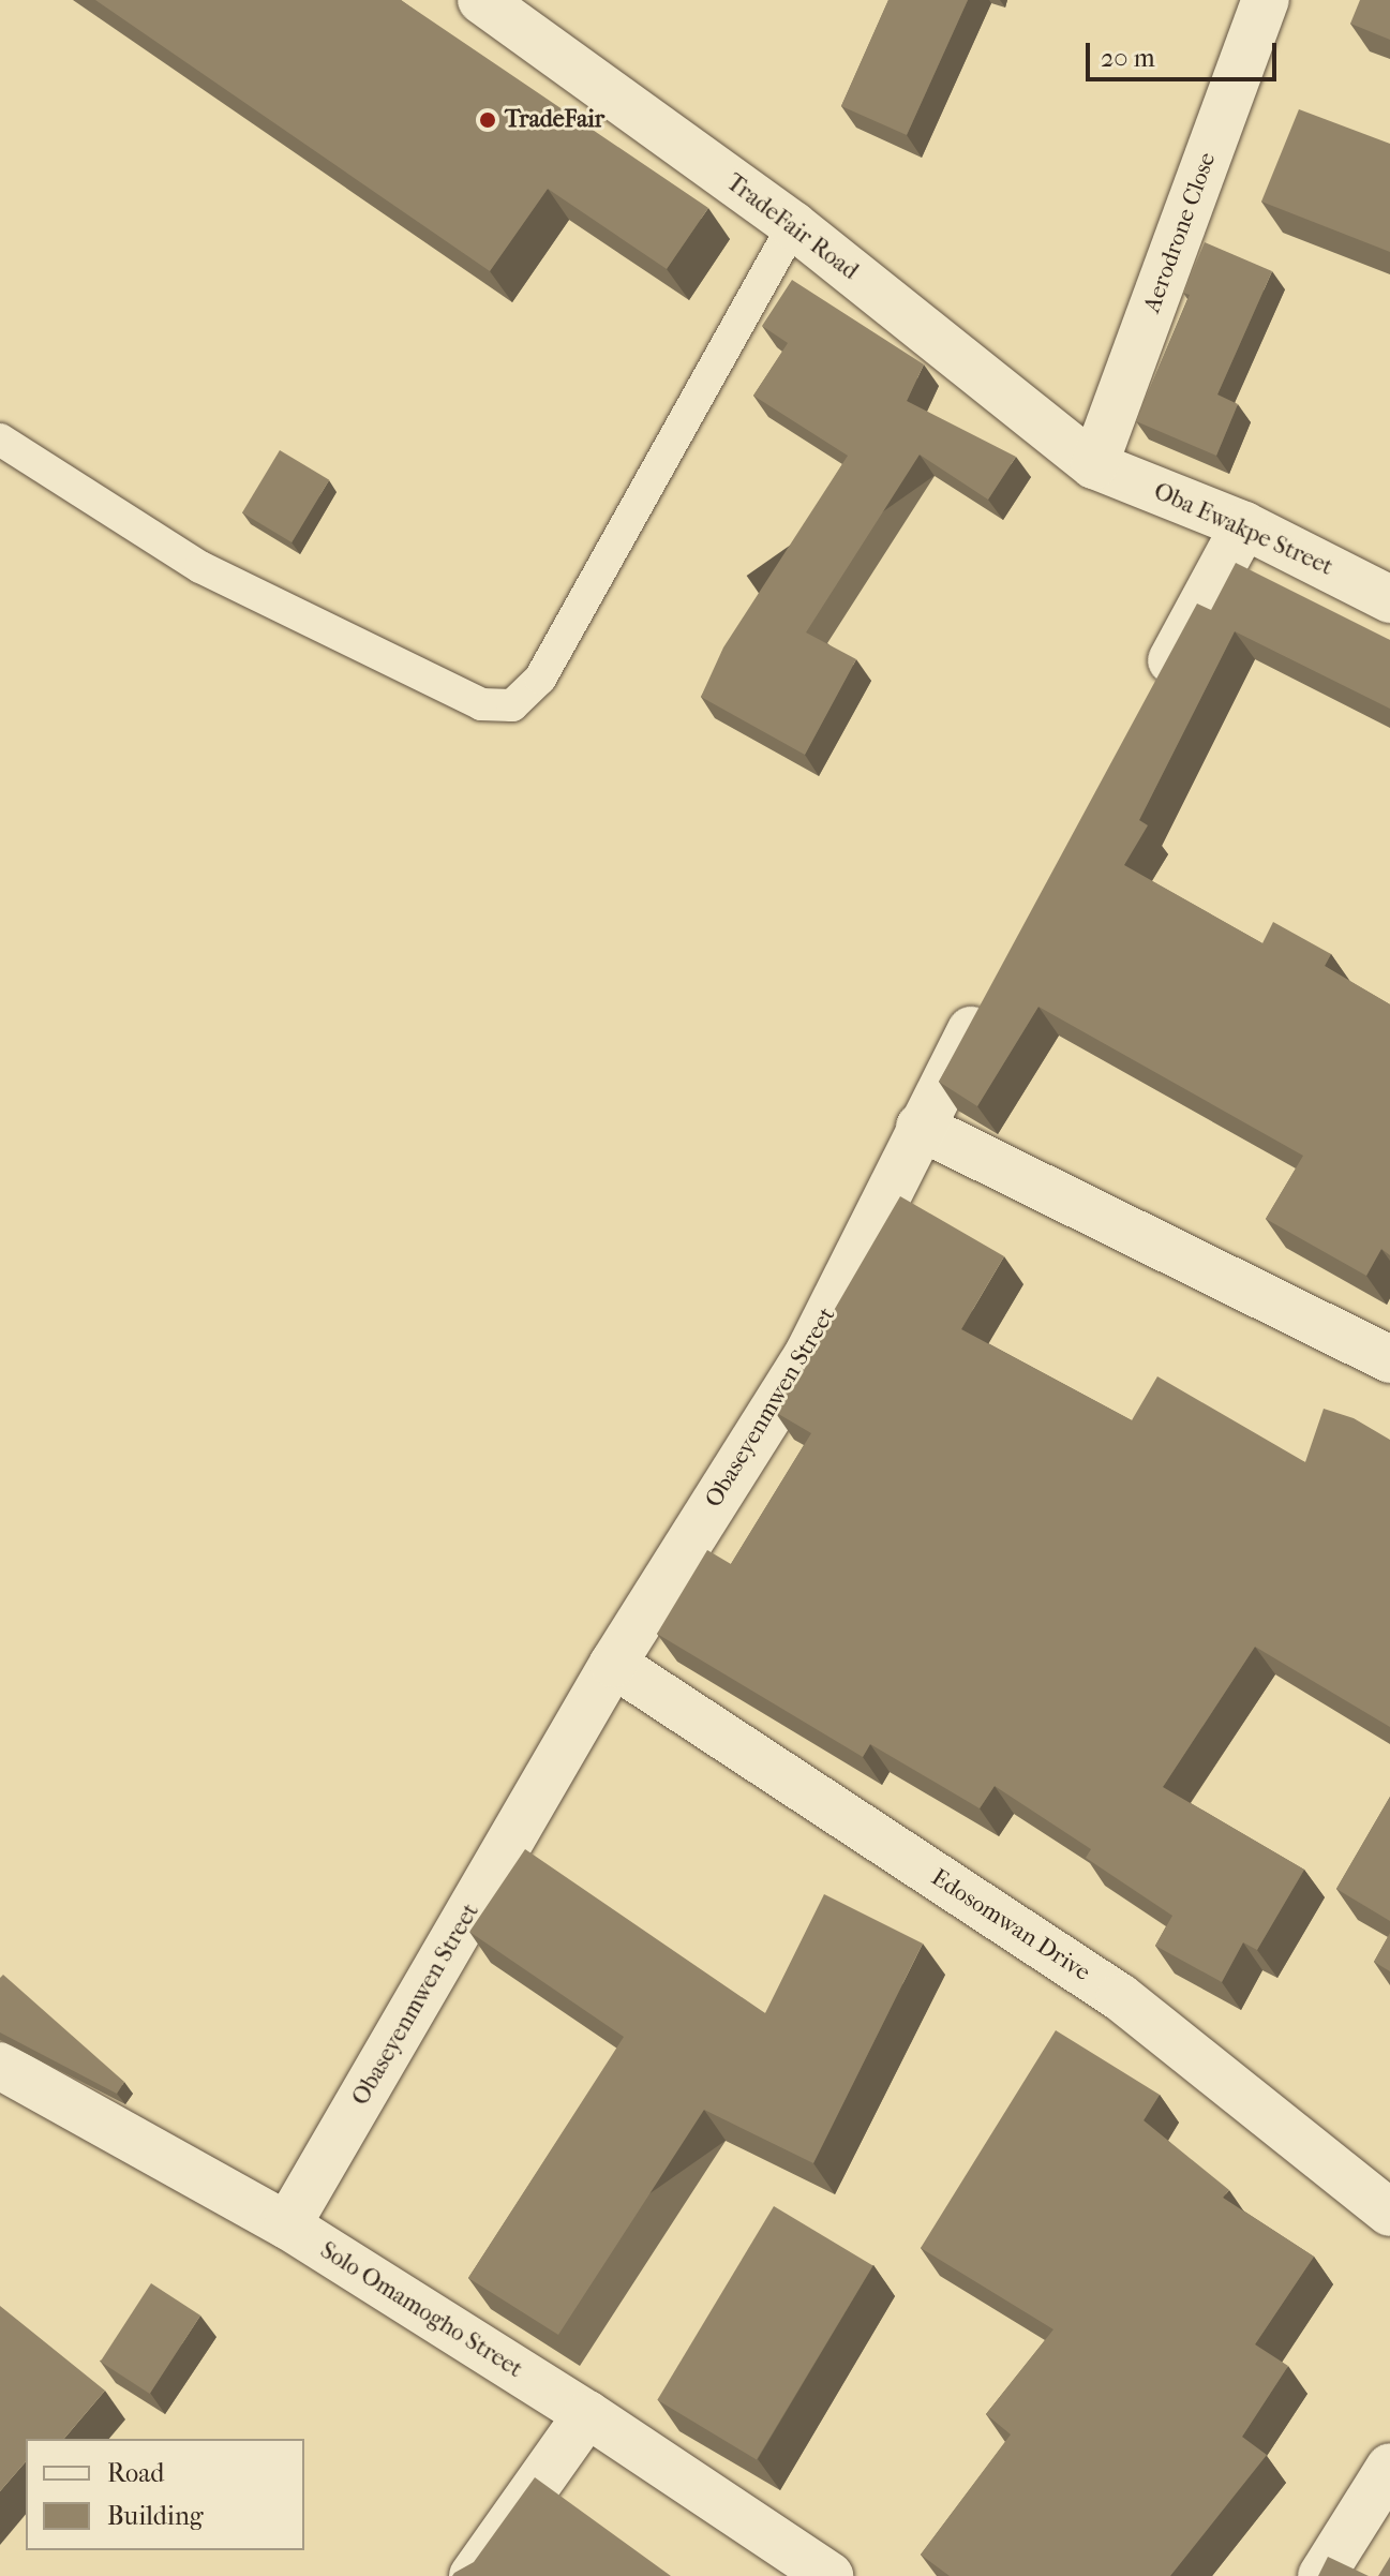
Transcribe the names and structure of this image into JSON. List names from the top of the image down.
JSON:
{
  "streets": {
    "street": [
      "TradeFair Road",
      "Aerodrone Close",
      "Oba Ewakpe Street",
      "Obaseyenmwen Street",
      "Edosomwan Drive",
      "Solo Omamogho Street"
    ]
  },
  "crossings": [
    ["TradeFair Road", "Aerodrone Close"],
    ["TradeFair Road", "Oba Ewakpe Street"],
    ["Aerodrone Close", "Oba Ewakpe Street"],
    ["Obaseyenmwen Street", "Edosomwan Drive"],
    ["Obaseyenmwen Street", "Solo Omamogho Street"]
  ],
  "places": ["TradeFair"],
  "legend": ["Road", "Building"],
  "scale_bar": "20 m"
}
